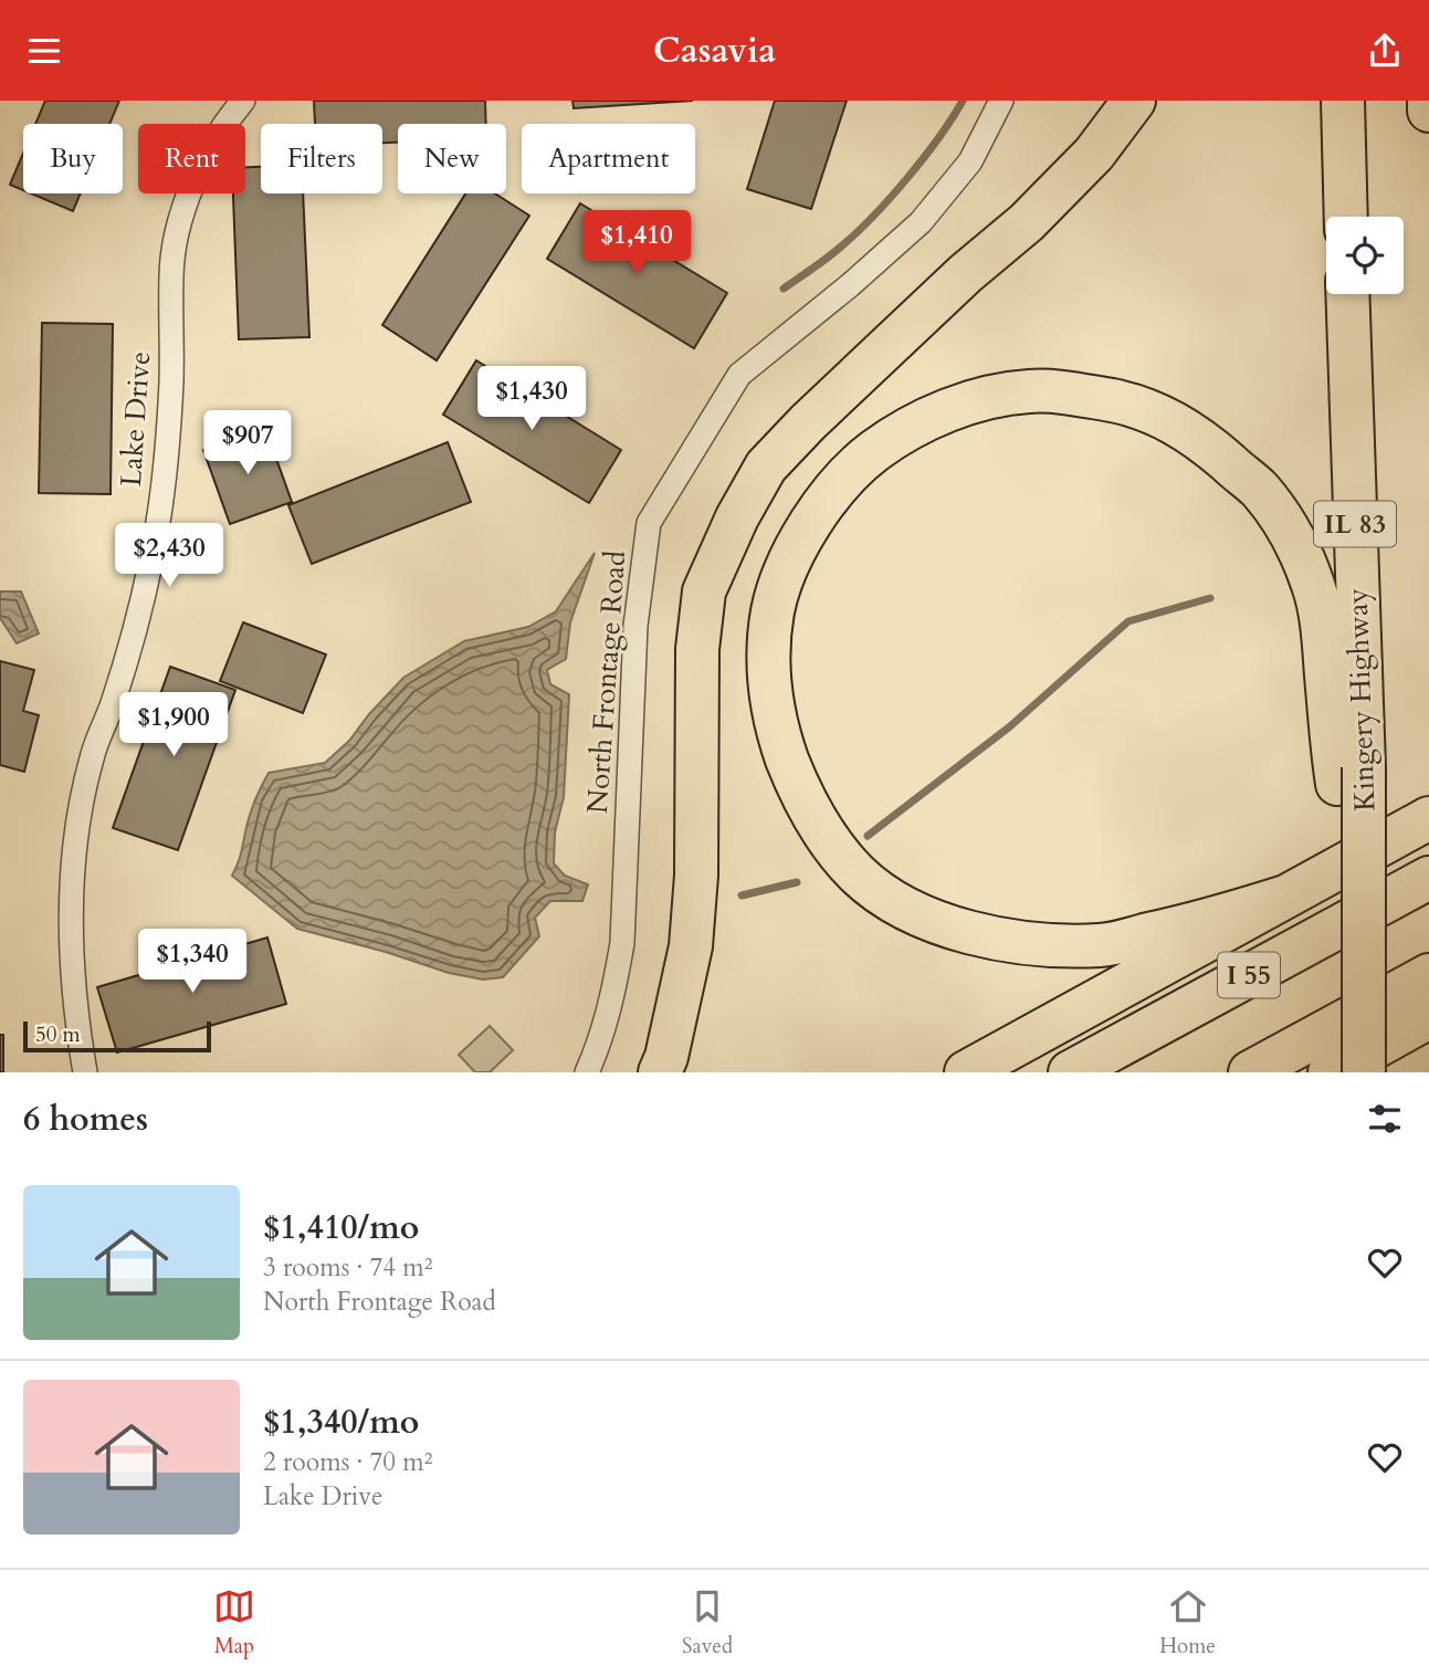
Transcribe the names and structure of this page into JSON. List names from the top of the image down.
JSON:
{
  "streets": {
    "highway": ["IL 83", "Kingery Highway", "I 55"],
    "street": ["Lake Drive", "North Frontage Road"]
  },
  "scale_bar": "50 m",
  "page": {
    "header": "Casavia",
    "chip": [
      "Buy",
      "Rent",
      "Filters",
      "New",
      "Apartment"
    ],
    "price": [
      "$1,410",
      "$1,430",
      "$907",
      "$2,430",
      "$1,900",
      "$1,340"
    ],
    "scale": "50 m",
    "heading": "6 homes",
    "list": [
      {
        "name": "$1,410/mo",
        "note": "3 rooms · 74 m² · North Frontage Road"
      },
      {
        "name": "$1,340/mo",
        "note": "2 rooms · 70 m² · Lake Drive"
      }
    ],
    "tabs": ["Map", "Saved", "Home"]
  }
}
